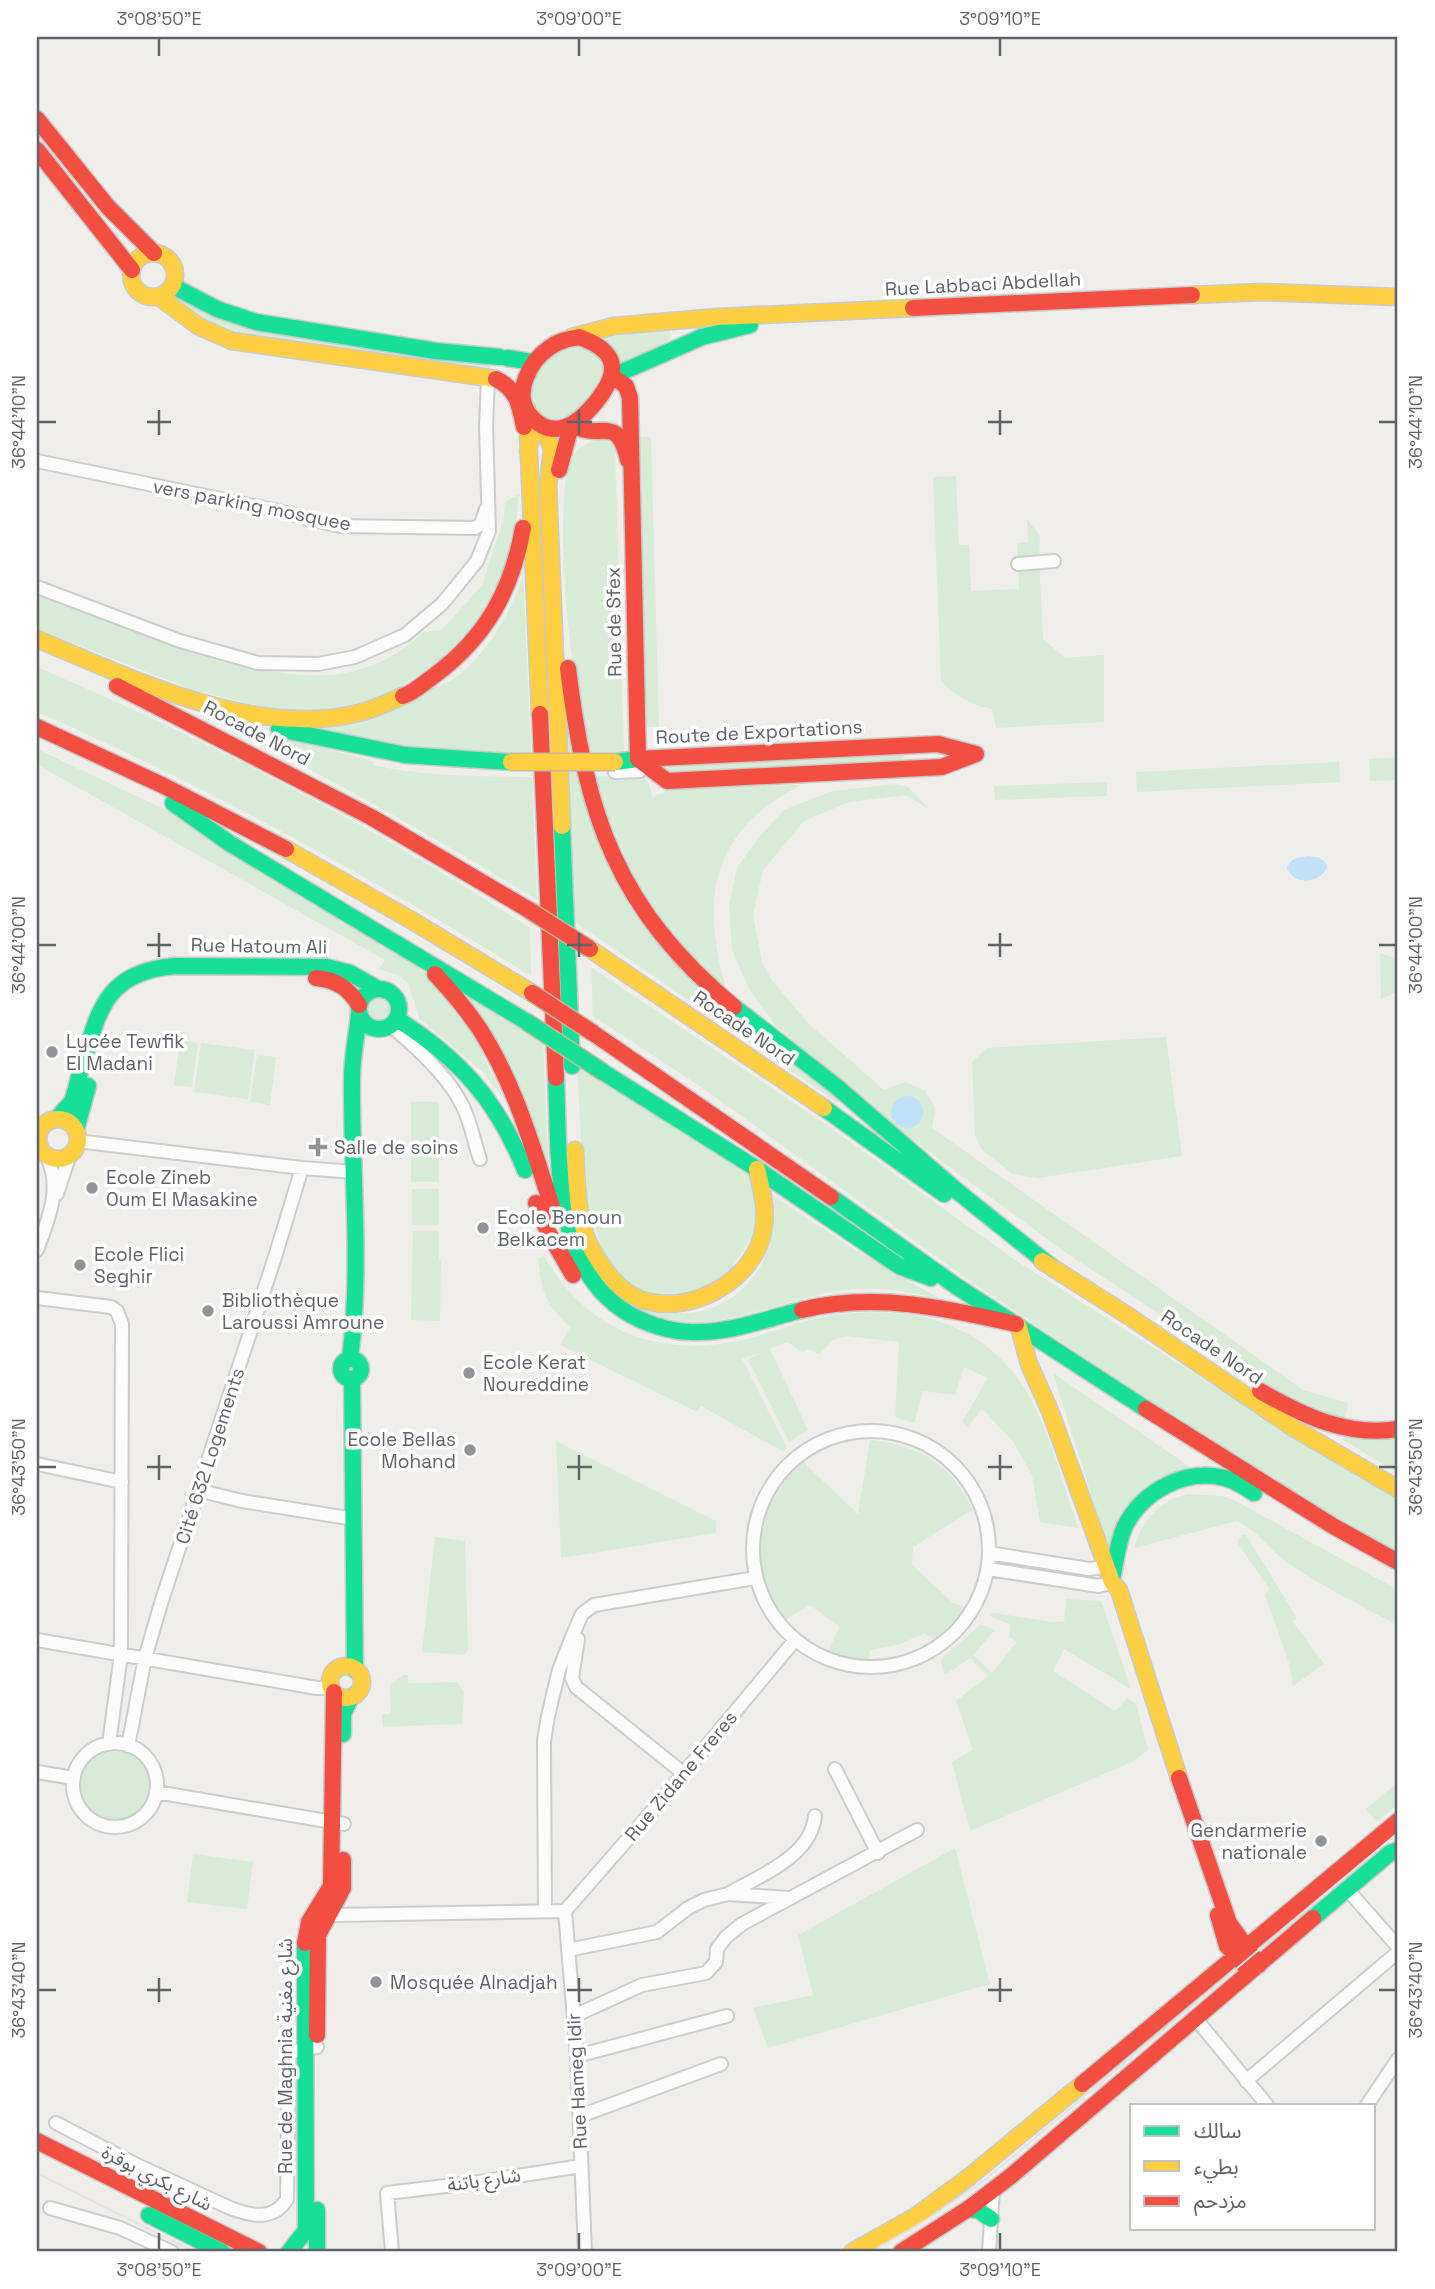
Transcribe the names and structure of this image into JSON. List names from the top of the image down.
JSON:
{
  "streets": {
    "main road": [
      "Rue Labbaci Abdellah",
      "Rue de Sfex",
      "Route de Exportations",
      "Rocade Nord",
      "Rue Hatoum Ali",
      "Rue de Maghnia شارع مغنية",
      "شارع بكري بوقرة"
    ],
    "street": [
      "vers parking mosquee",
      "Cité 632 Logements",
      "Rue Zidane Freres",
      "Rue Hameg Idir",
      "شارع باتنة"
    ]
  },
  "crossings": [
    ["Rue Labbaci Abdellah", "Rue de Sfex"],
    ["Rue de Sfex", "Route de Exportations"],
    ["Rue Zidane Freres", "Rue Hameg Idir"],
    ["Rue Hameg Idir", "شارع باتنة"]
  ],
  "places": {
    "other": [
      "Lycée Tewfik El Madani",
      "Ecole Zineb Oum El Masakine",
      "Ecole Benoun Belkacem",
      "Ecole Flici Seghir",
      "Bibliothèque Laroussi Amroune",
      "Ecole Kerat Noureddine",
      "Ecole Bellas Mohand",
      "Gendarmerie nationale",
      "Mosquée Alnadjah"
    ],
    "health": ["Salle de soins"]
  },
  "legend": ["سالك", "بطيء", "مزدحم"],
  "coordinates": [
    "3°08'50\"E",
    "3°09'00\"E",
    "3°09'10\"E",
    "36°44'10\"N",
    "36°44'00\"N",
    "36°43'50\"N",
    "36°43'40\"N"
  ]
}
